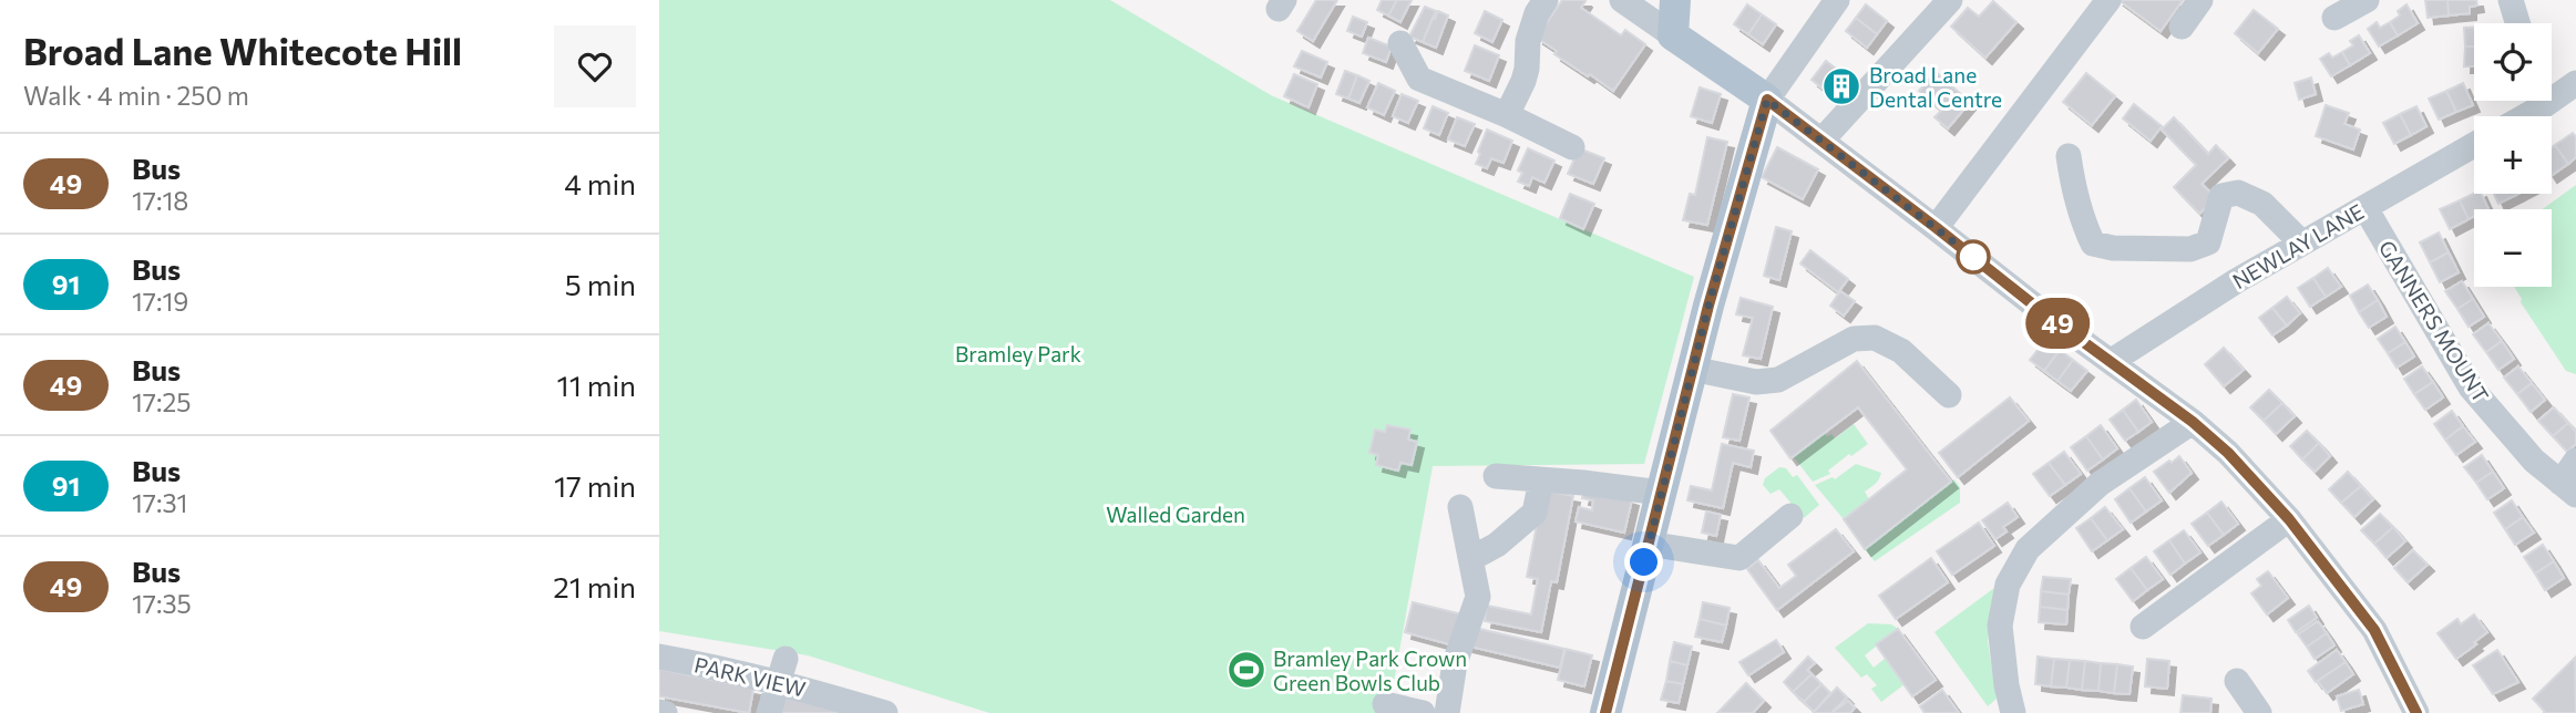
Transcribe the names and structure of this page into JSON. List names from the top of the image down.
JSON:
{
  "streets": {
    "street": ["NEWLAY LANE", "GANNERS MOUNT", "PARK VIEW"]
  },
  "crossings": [
    ["NEWLAY LANE", "GANNERS MOUNT"]
  ],
  "parks": ["Bramley Park", "Walled Garden"],
  "places": {
    "building": ["Broad Lane Dental Centre"],
    "sports": ["Bramley Park Crown Green Bowls Club"]
  },
  "lines": ["bus line 49"],
  "page": {
    "heading": ["Broad Lane Whitecote Hill", "Walk · 4 min · 250 m"],
    "on_map": "49",
    "map_buttons": ["+", "−"],
    "list": [
      {
        "mark": "49",
        "name": "Bus",
        "note": "17:18",
        "value": "4 min"
      },
      {
        "mark": "91",
        "name": "Bus",
        "note": "17:19",
        "value": "5 min"
      },
      {
        "mark": "49",
        "name": "Bus",
        "note": "17:25",
        "value": "11 min"
      },
      {
        "mark": "91",
        "name": "Bus",
        "note": "17:31",
        "value": "17 min"
      },
      {
        "mark": "49",
        "name": "Bus",
        "note": "17:35",
        "value": "21 min"
      }
    ]
  }
}
